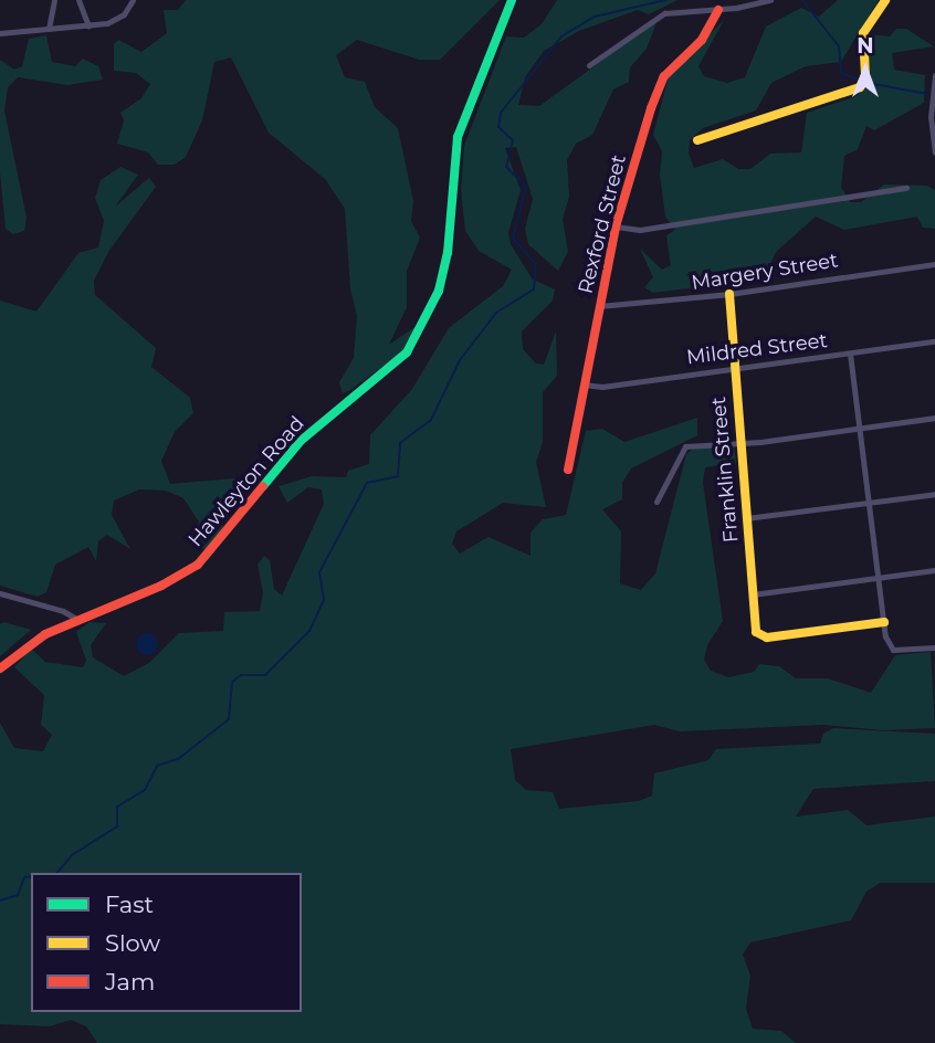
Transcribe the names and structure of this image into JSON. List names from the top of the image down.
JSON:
{
  "streets": {
    "street": [
      "Rexford Street",
      "Margery Street",
      "Mildred Street",
      "Franklin Street",
      "Hawleyton Road"
    ]
  },
  "crossings": [
    ["Rexford Street", "Margery Street"],
    ["Rexford Street", "Mildred Street"],
    ["Margery Street", "Franklin Street"],
    ["Mildred Street", "Franklin Street"]
  ],
  "legend": ["Fast", "Slow", "Jam"],
  "north": "top"
}
